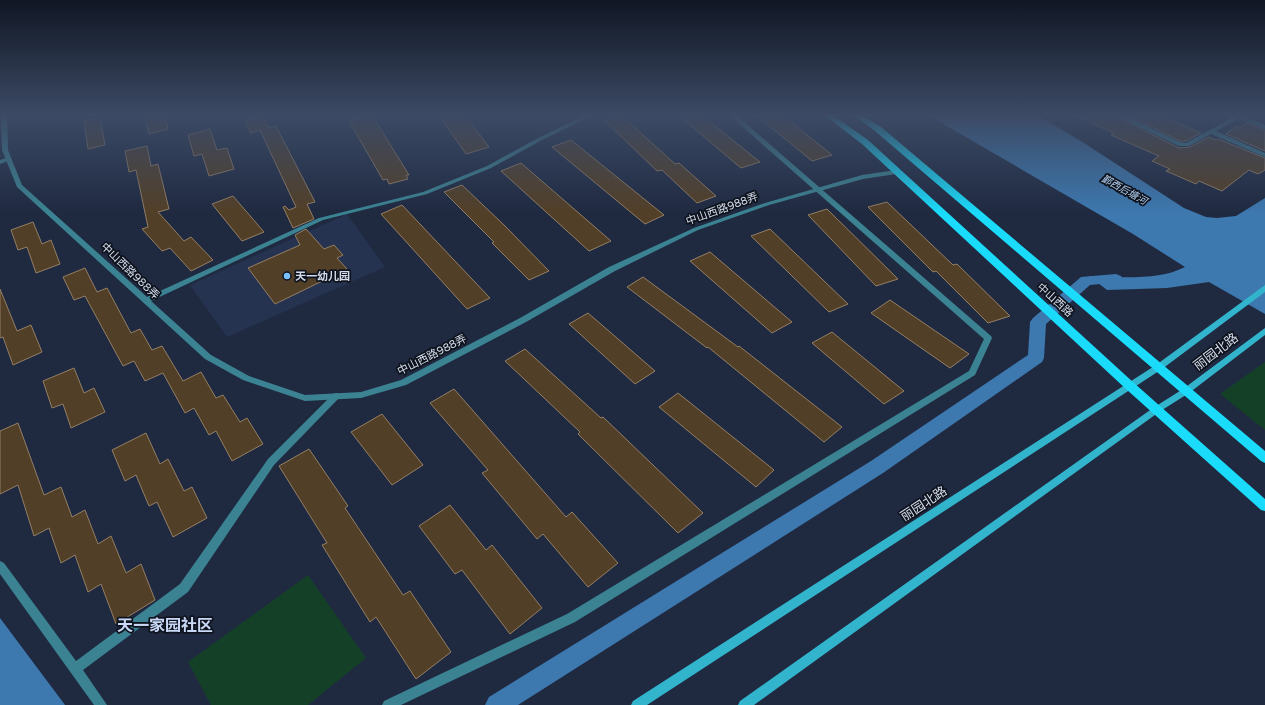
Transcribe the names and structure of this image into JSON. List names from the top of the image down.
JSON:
{
  "streets": {
    "main road": ["中山西路", "丽园北路"],
    "street": ["中山西路988弄"]
  },
  "crossings": [
    ["中山西路988弄", "中山西路"],
    ["中山西路", "丽园北路"]
  ],
  "districts": ["天一家园社区"],
  "water": ["鄞西后塘河"],
  "places": ["天一幼儿园"]
}
